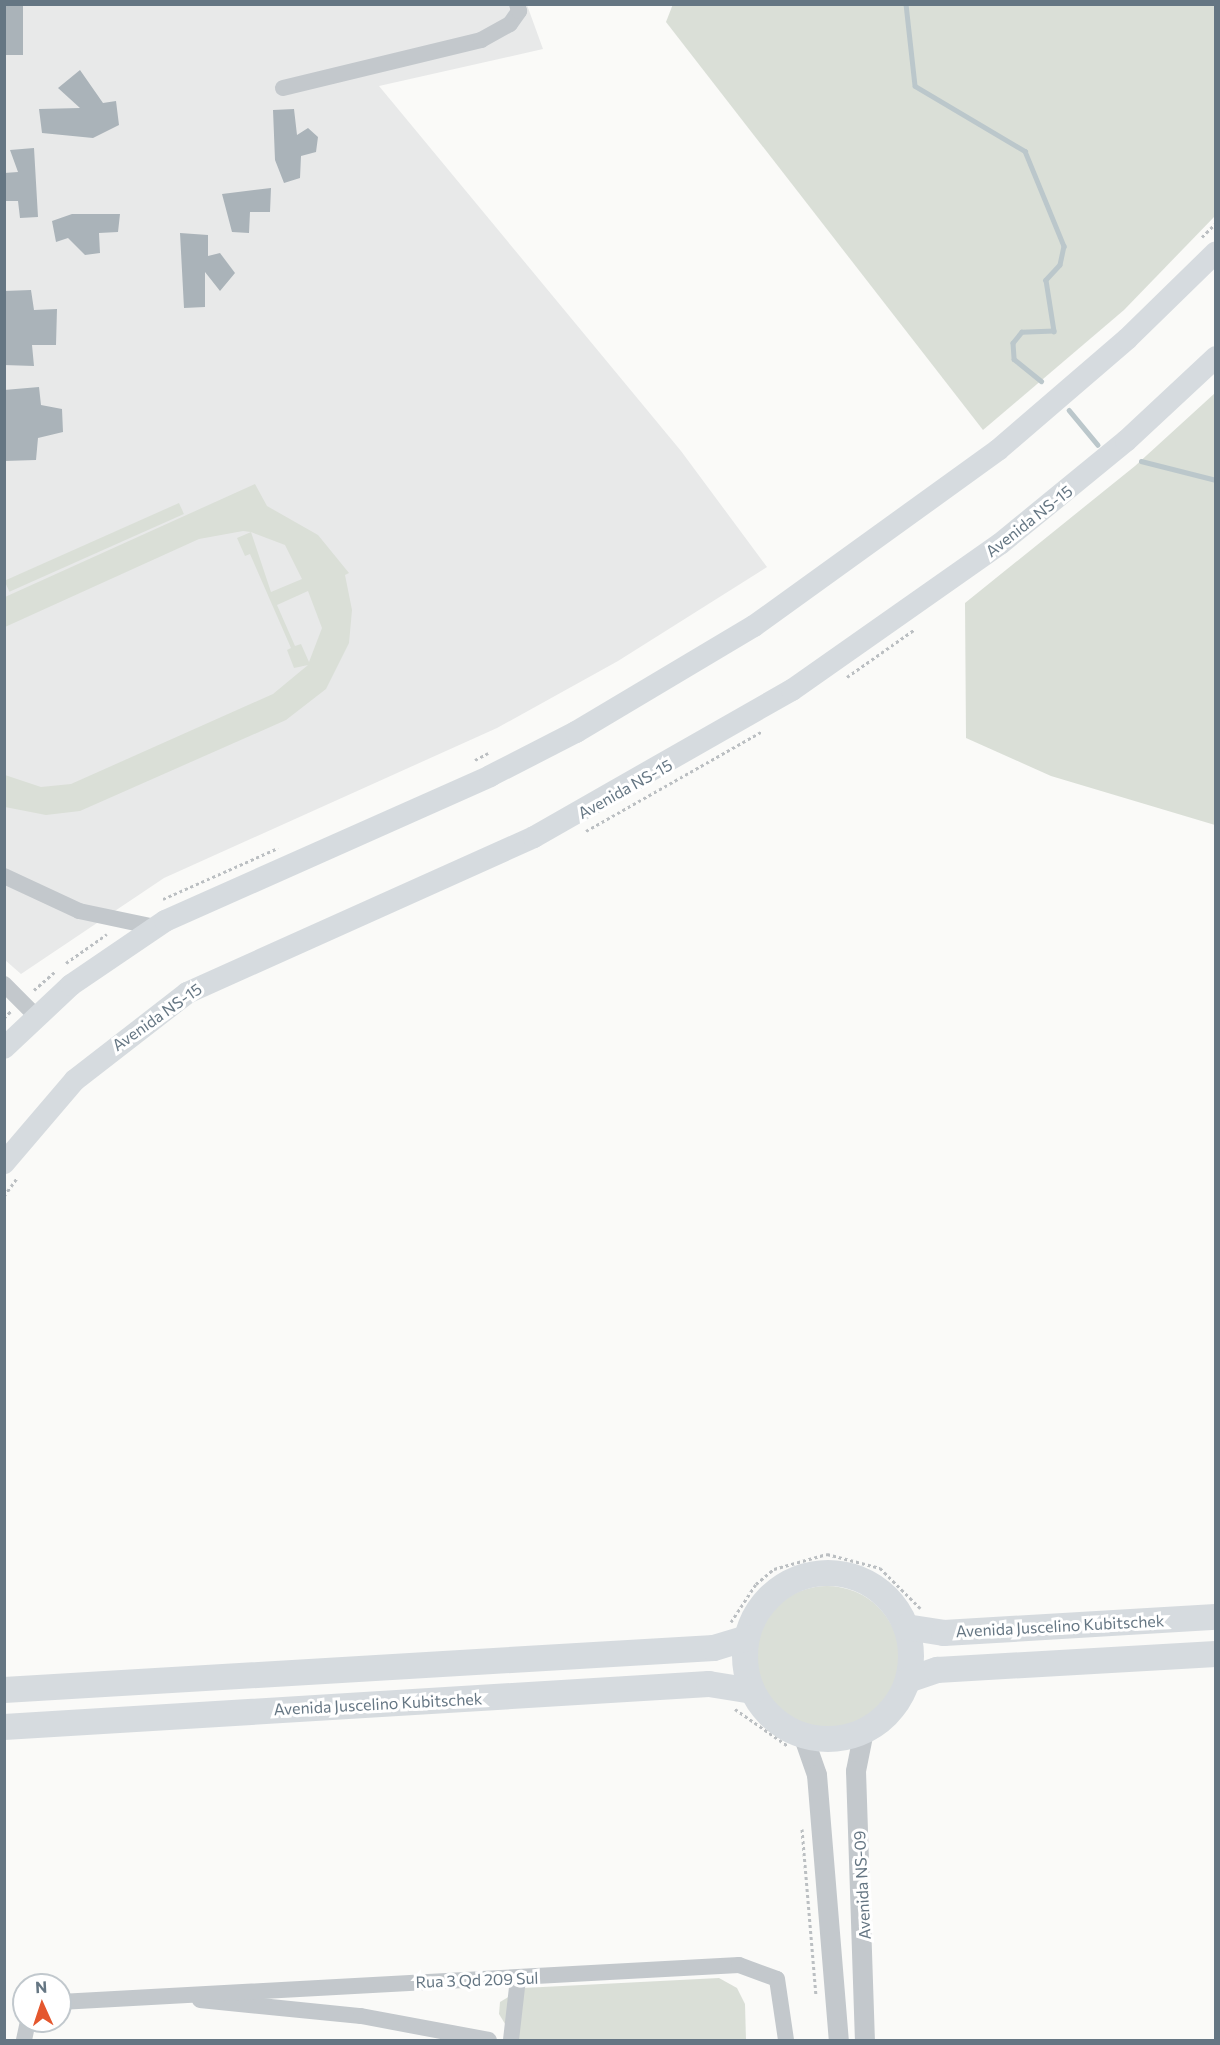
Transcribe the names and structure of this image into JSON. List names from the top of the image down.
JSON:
{
  "streets": {
    "main road": ["Avenida NS-15", "Avenida Juscelino Kubitschek"],
    "street": ["Avenida NS-09", "Rua 3 Qd 209 Sul"]
  },
  "crossings": [
    ["Avenida Juscelino Kubitschek", "Avenida NS-09"]
  ],
  "north": "top"
}
